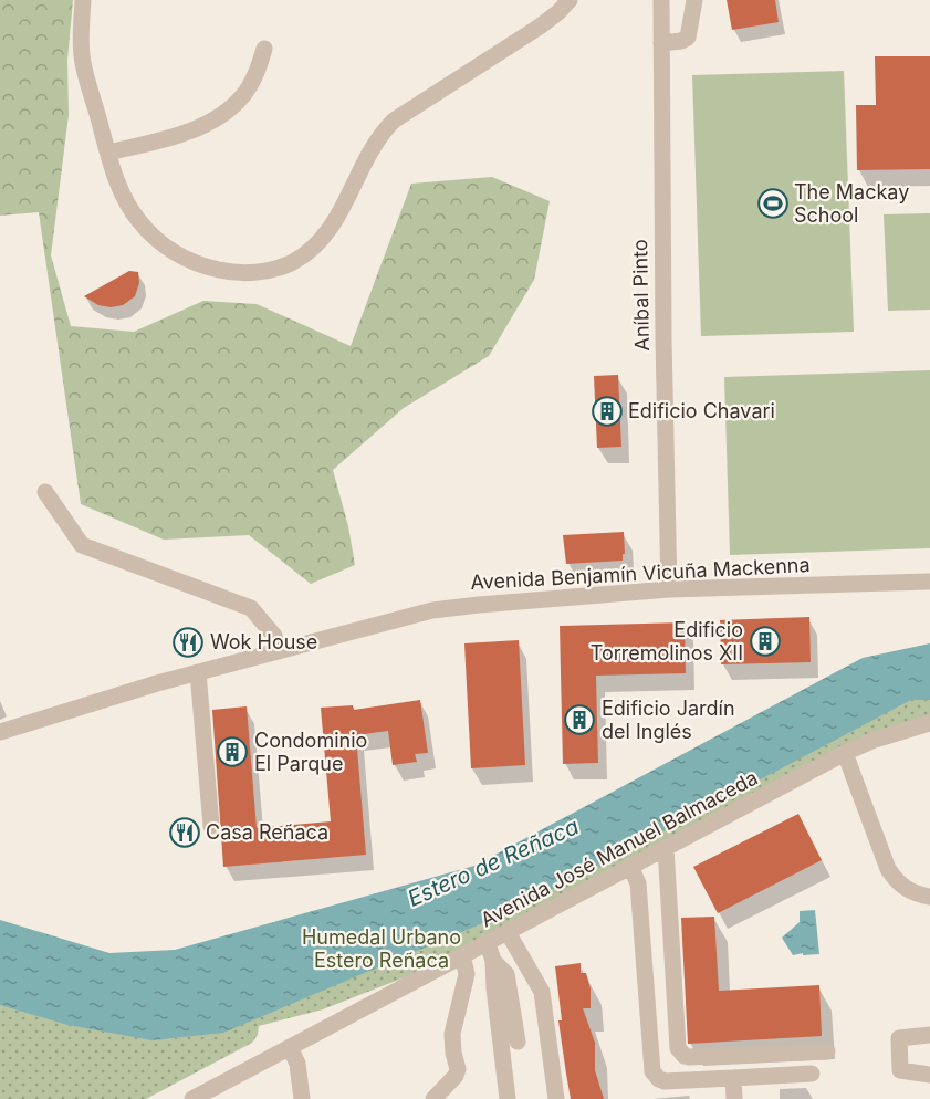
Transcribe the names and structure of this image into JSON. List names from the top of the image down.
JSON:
{
  "streets": {
    "street": ["Aníbal Pinto", "Avenida Benjamín Vicuña Mackenna", "Avenida José Manuel Balmaceda"]
  },
  "crossings": [
    ["Aníbal Pinto", "Avenida Benjamín Vicuña Mackenna"]
  ],
  "water": ["Estero de Reñaca"],
  "parks": ["Humedal Urbano Estero Reñaca"],
  "places": {
    "sports": ["The Mackay School"],
    "building": [
      "Edificio Chavari",
      "Edificio Torremolinos XII",
      "Edificio Jardín del Inglés",
      "Condominio El Parque"
    ],
    "restaurant": ["Wok House", "Casa Reñaca"]
  }
}
